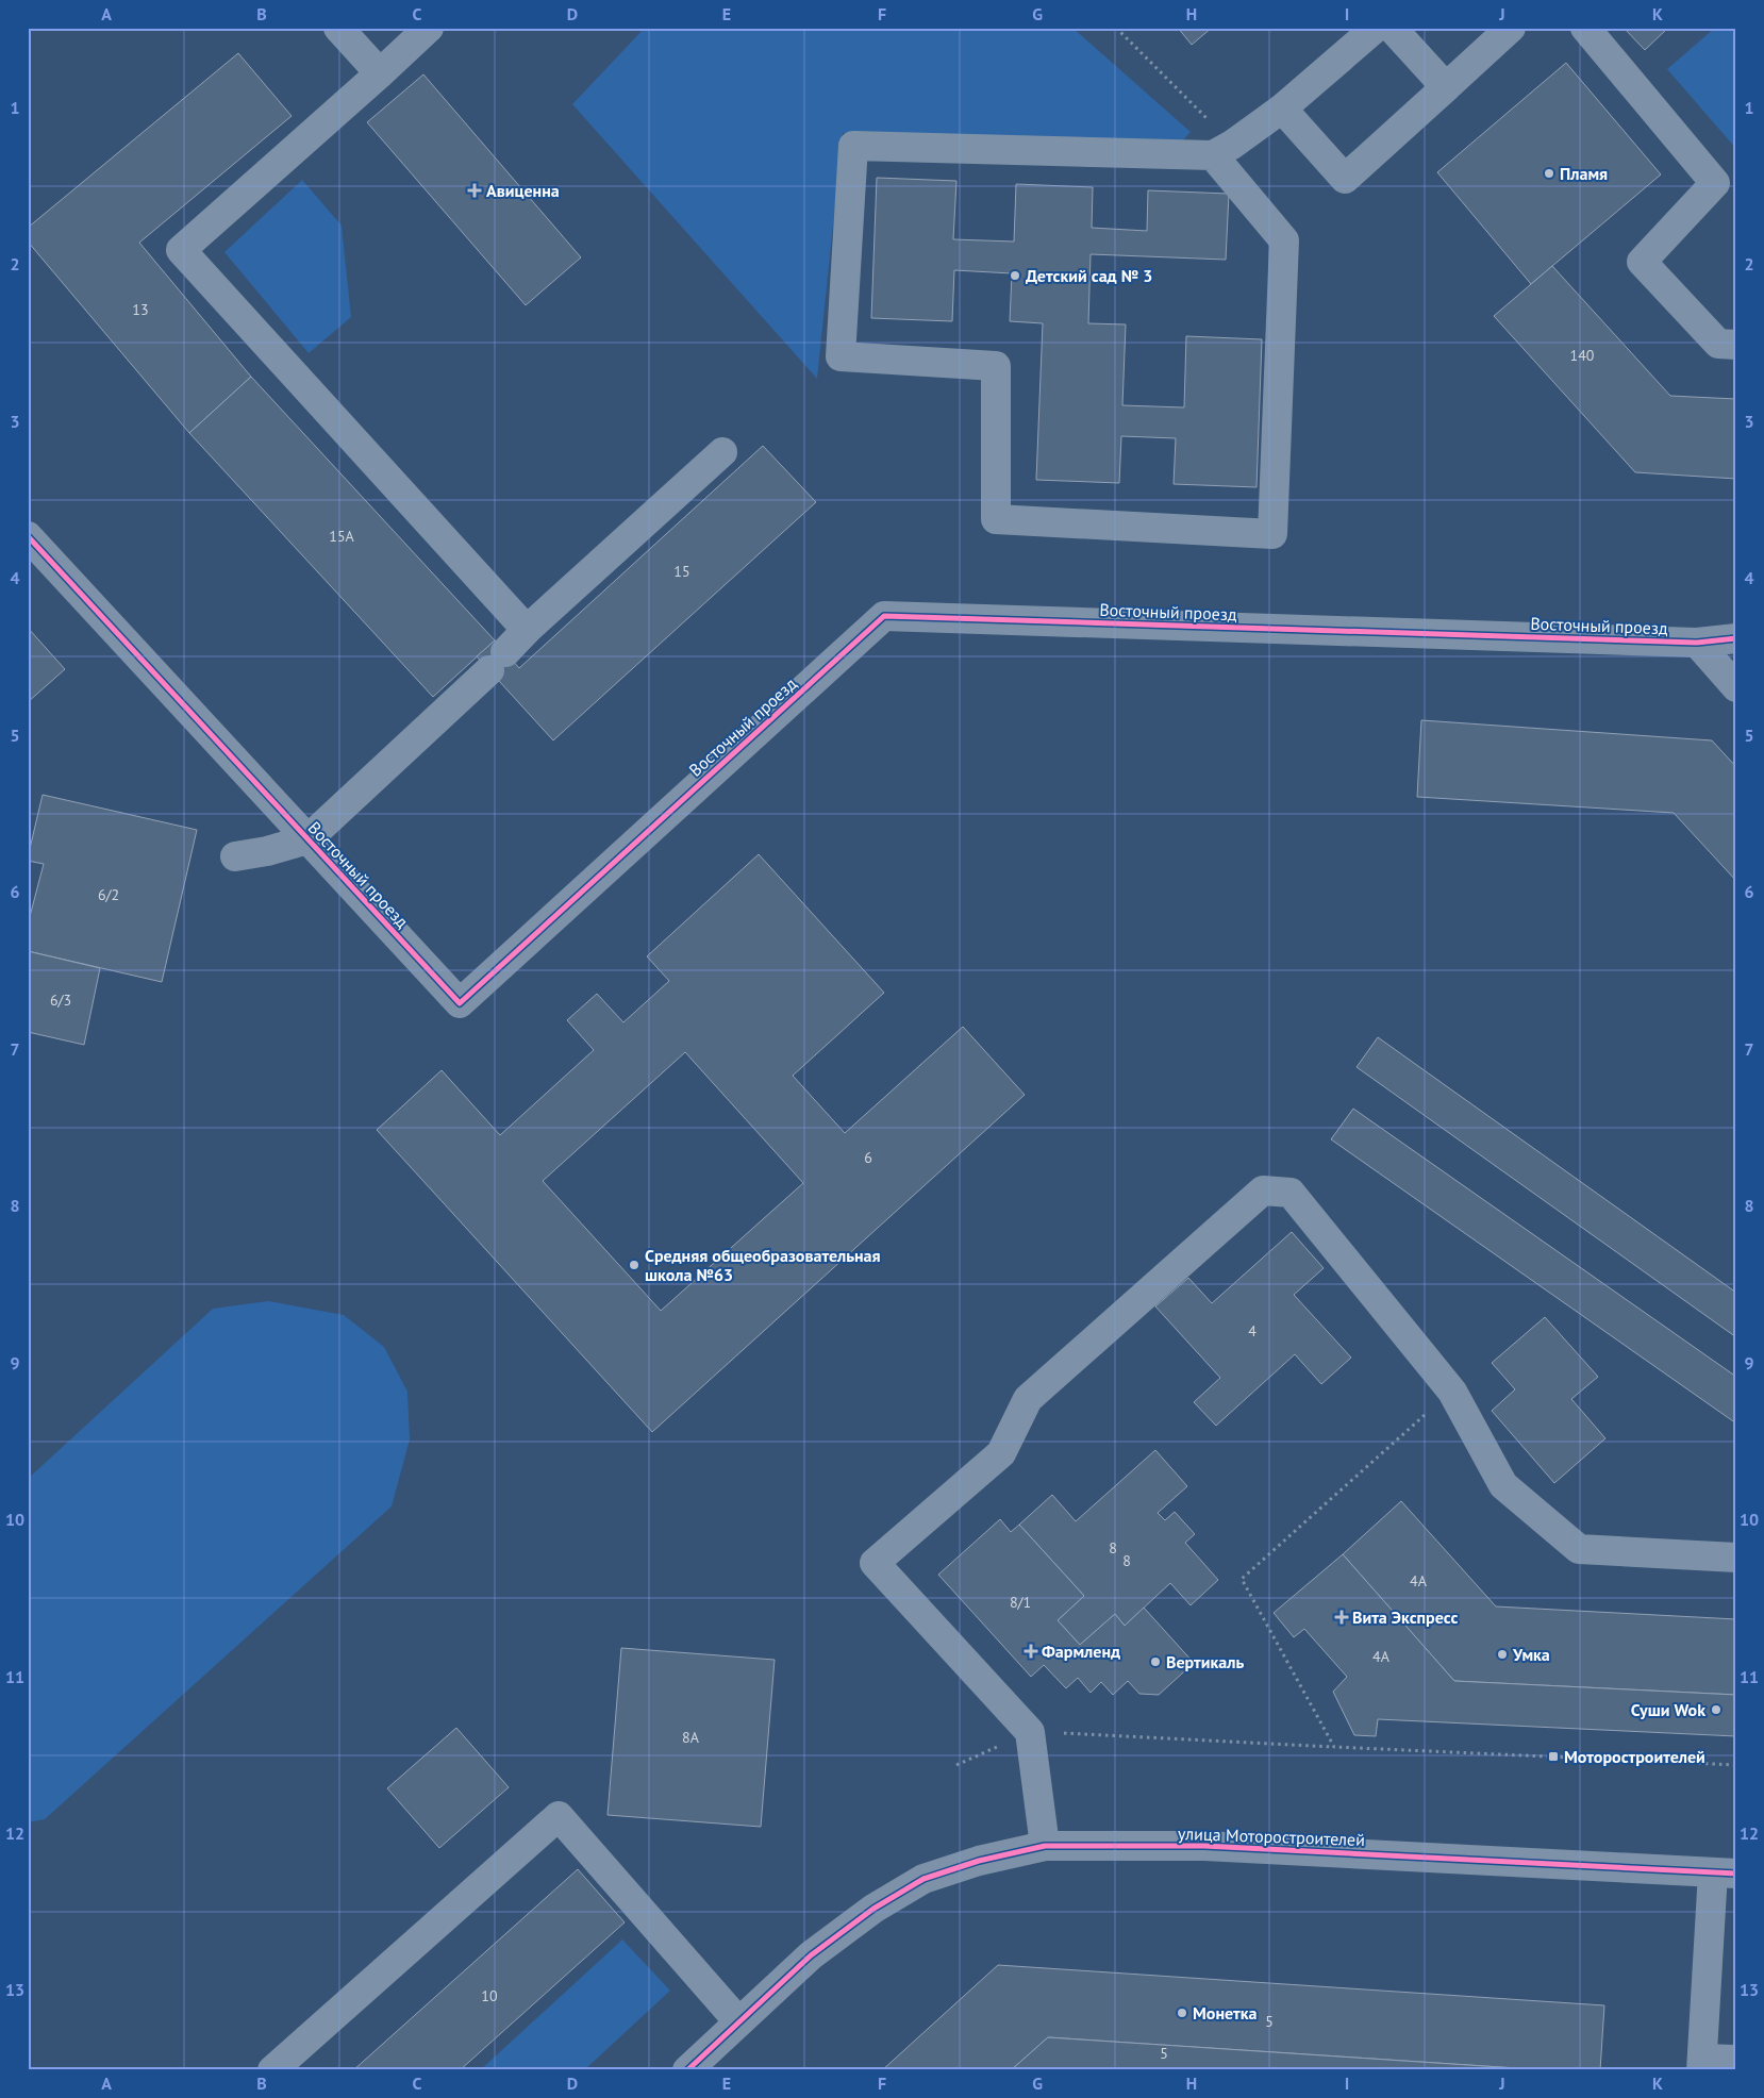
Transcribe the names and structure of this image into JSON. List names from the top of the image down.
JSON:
{
  "streets": {
    "street": ["Восточный проезд", "улица Моторостроителей"]
  },
  "places": {
    "other": [
      "Пламя",
      "Детский сад № 3",
      "Средняя общеобразовательная школа №63",
      "Умка",
      "Вертикаль",
      "Суши Wok",
      "Монетка"
    ],
    "health": ["Авиценна", "Вита Экспресс", "Фармленд"],
    "transit": ["Моторостроителей"]
  },
  "house_numbers": [
    "13",
    "140",
    "15А",
    "15",
    "6/2",
    "6/3",
    "6",
    "4",
    "8",
    "8",
    "4А",
    "8/1",
    "4А",
    "8А",
    "10",
    "5",
    "5"
  ],
  "grid": {
    "columns": [
      "A",
      "B",
      "C",
      "D",
      "E",
      "F",
      "G",
      "H",
      "I",
      "J",
      "K"
    ],
    "rows": [
      "1",
      "2",
      "3",
      "4",
      "5",
      "6",
      "7",
      "8",
      "9",
      "10",
      "11",
      "12",
      "13"
    ]
  }
}
